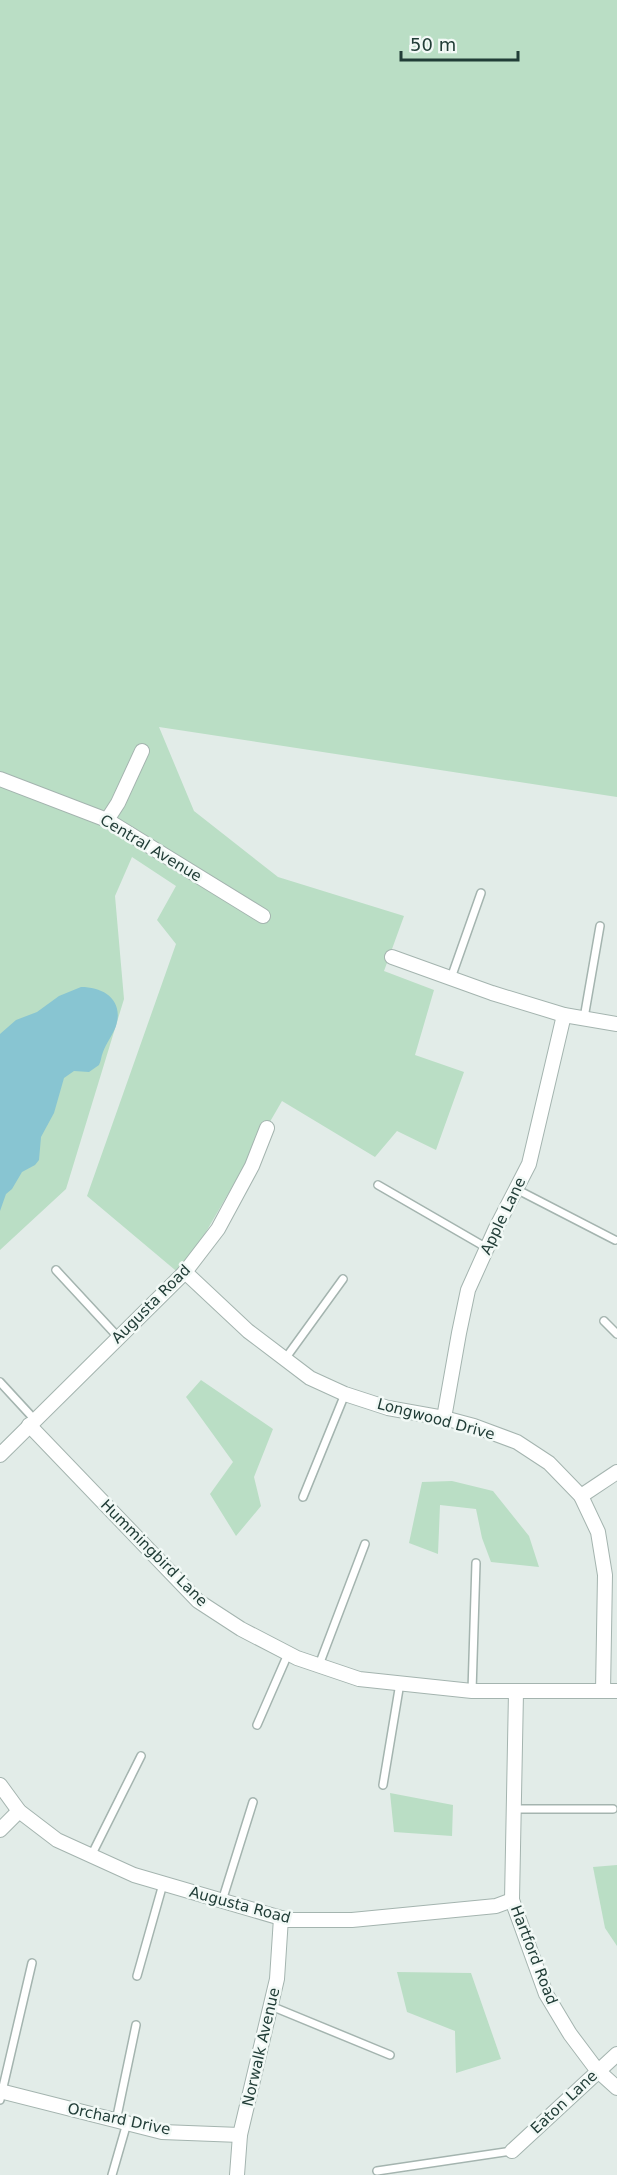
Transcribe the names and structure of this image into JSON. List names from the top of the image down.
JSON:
{
  "streets": {
    "street": [
      "Central Avenue",
      "Apple Lane",
      "Augusta Road",
      "Longwood Drive",
      "Hummingbird Lane",
      "Hartford Road",
      "Norwalk Avenue",
      "Eaton Lane",
      "Orchard Drive"
    ]
  },
  "crossings": [
    ["Apple Lane", "Longwood Drive"],
    ["Augusta Road", "Longwood Drive"],
    ["Augusta Road", "Hummingbird Lane"],
    ["Augusta Road", "Hartford Road"],
    ["Augusta Road", "Norwalk Avenue"],
    ["Longwood Drive", "Hummingbird Lane"],
    ["Hummingbird Lane", "Hartford Road"],
    ["Hartford Road", "Eaton Lane"],
    ["Norwalk Avenue", "Orchard Drive"]
  ],
  "scale_bar": "50 m"
}
